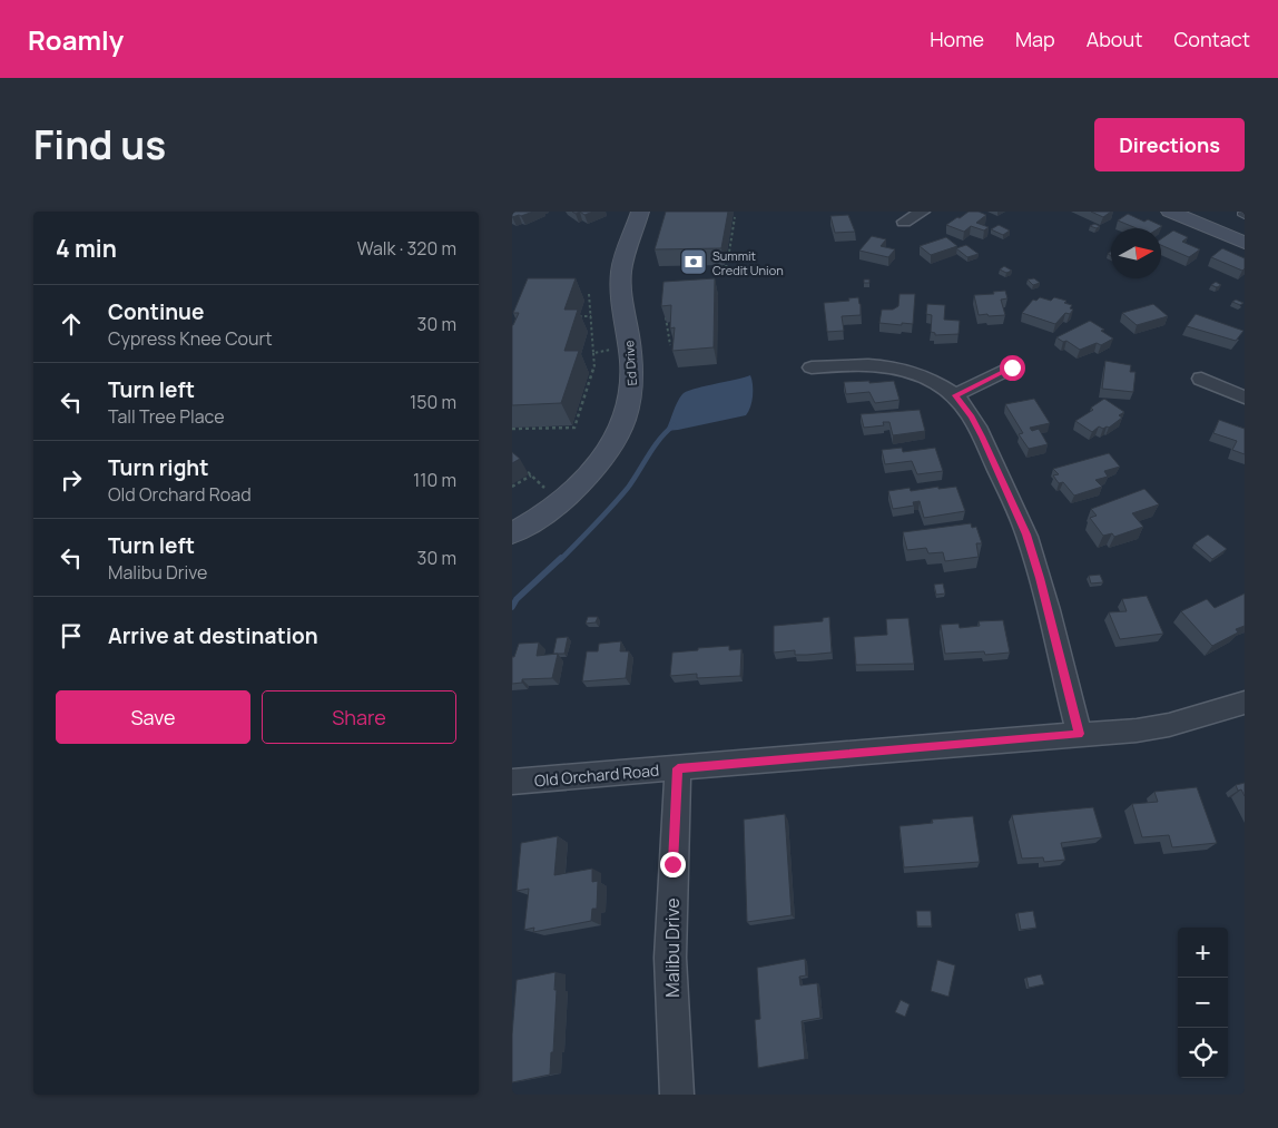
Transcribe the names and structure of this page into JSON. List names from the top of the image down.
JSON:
{
  "streets": {
    "street": ["Ed Drive", "Old Orchard Road", "Malibu Drive"]
  },
  "crossings": [
    ["Old Orchard Road", "Malibu Drive"]
  ],
  "places": {
    "bank": ["Summit Credit Union"]
  },
  "north": "right",
  "page": {
    "header": "Roamly",
    "nav": [
      "Home",
      "Map",
      "About",
      "Contact"
    ],
    "title": "Find us",
    "buttons": [
      "Directions",
      ["Save", "Share"]
    ],
    "heading": ["4 min", "Walk · 320 m"],
    "list": [
      ["Continue", "Cypress Knee Court", "30 m"],
      ["Turn left", "Tall Tree Place", "150 m"],
      ["Turn right", "Old Orchard Road", "110 m"],
      ["Turn left", "Malibu Drive", "30 m"],
      "Arrive at destination"
    ],
    "map_buttons": ["+", "−"]
  }
}
